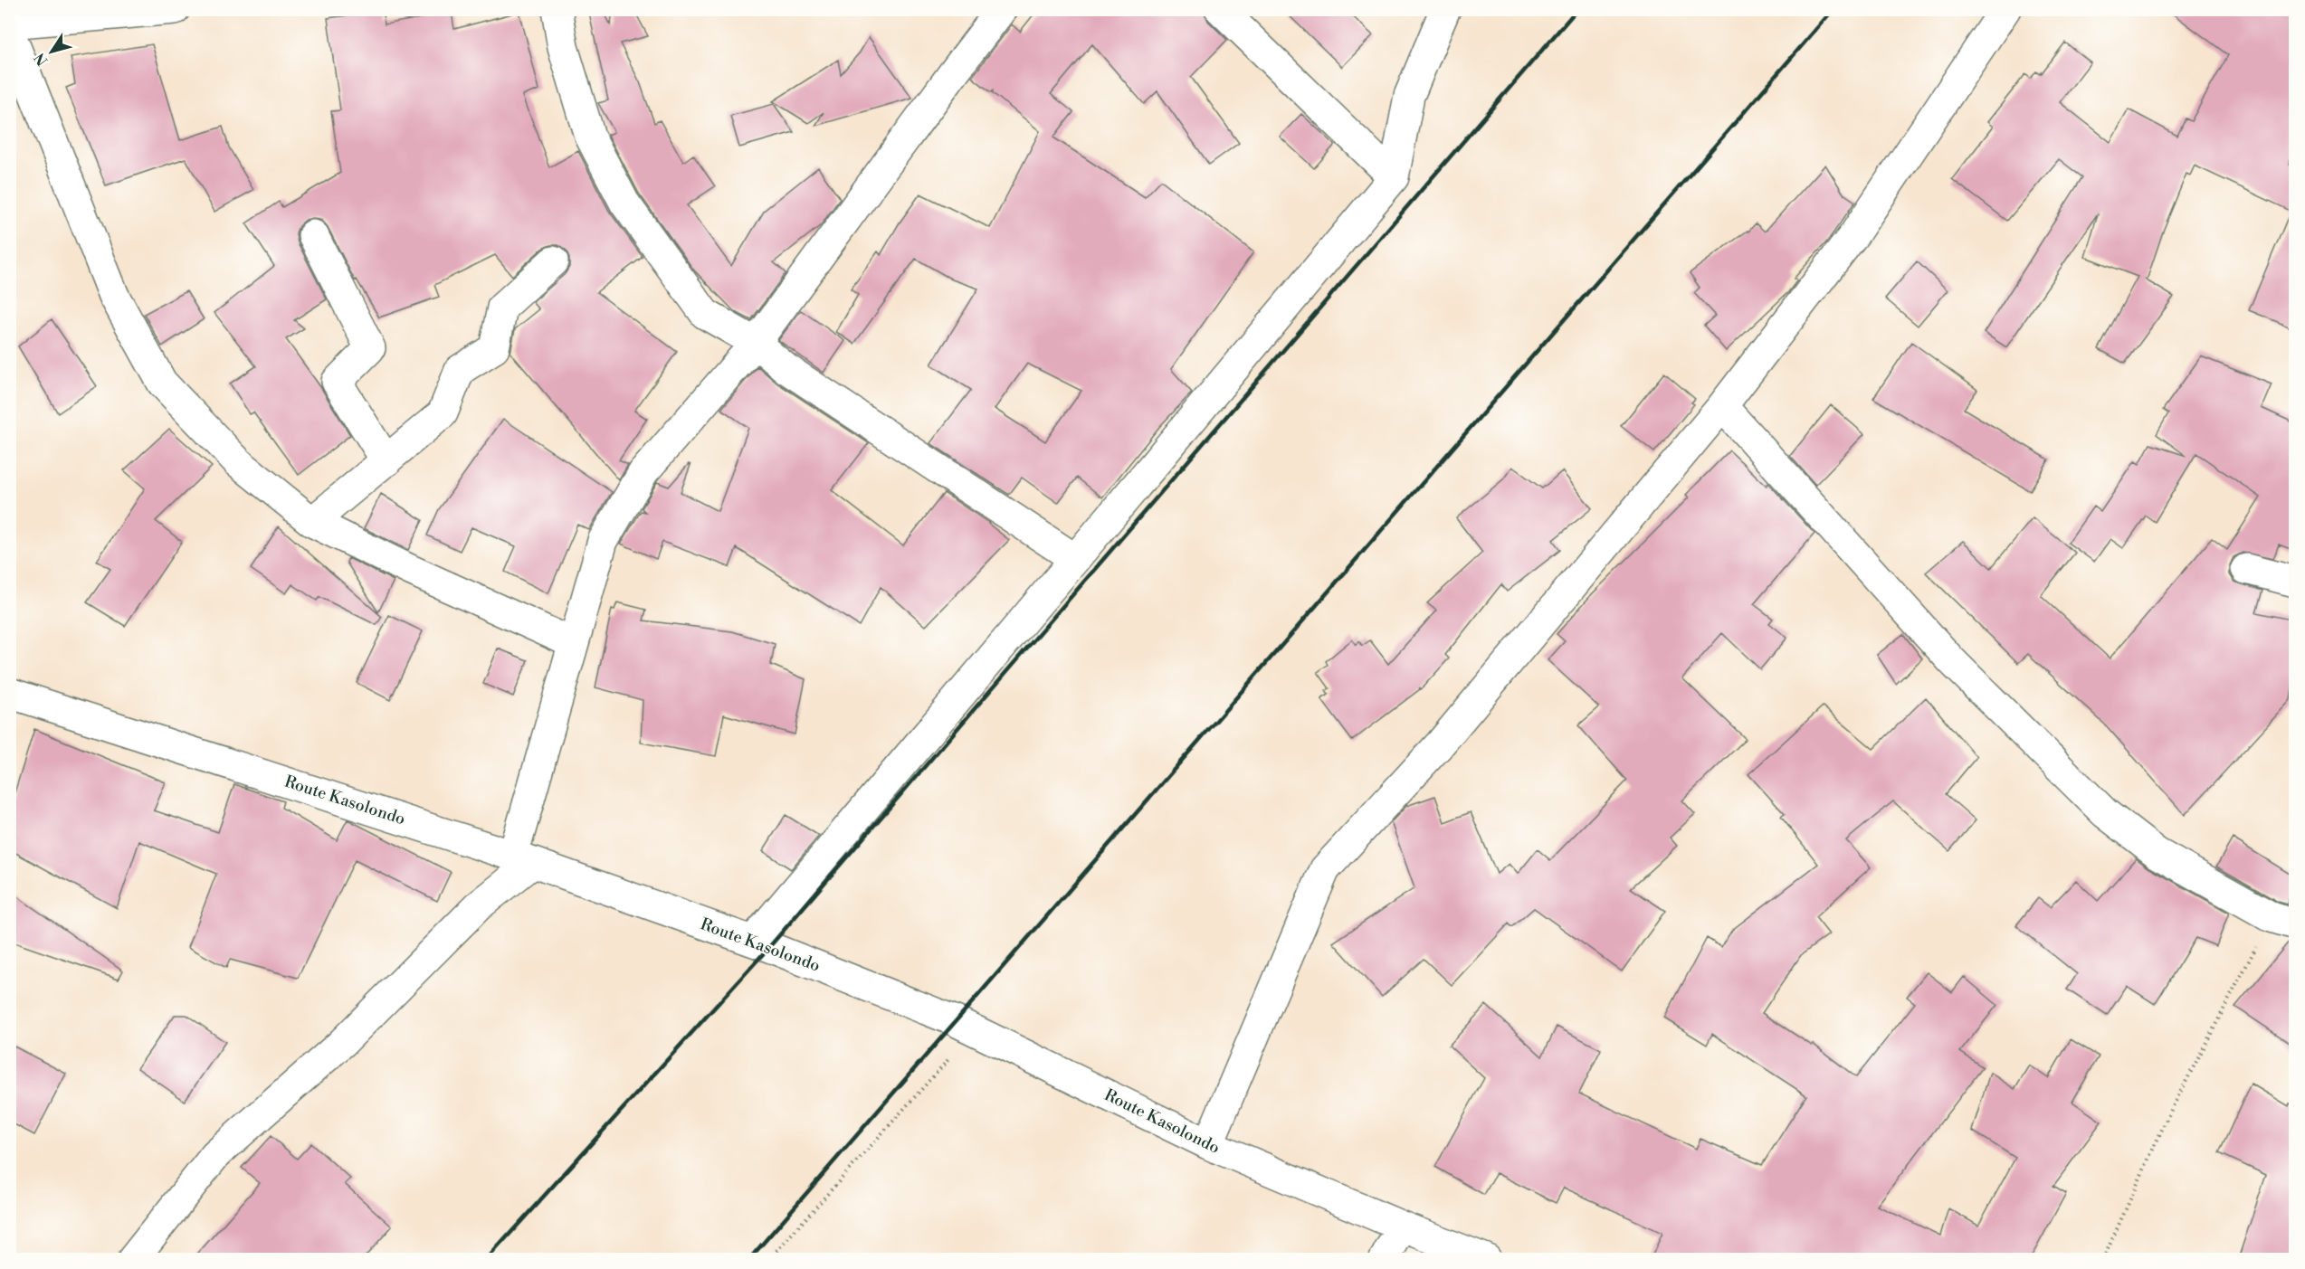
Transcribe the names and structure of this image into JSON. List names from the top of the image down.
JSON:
{
  "streets": {
    "street": ["Route Kasolondo"]
  },
  "north": "bottom left"
}
